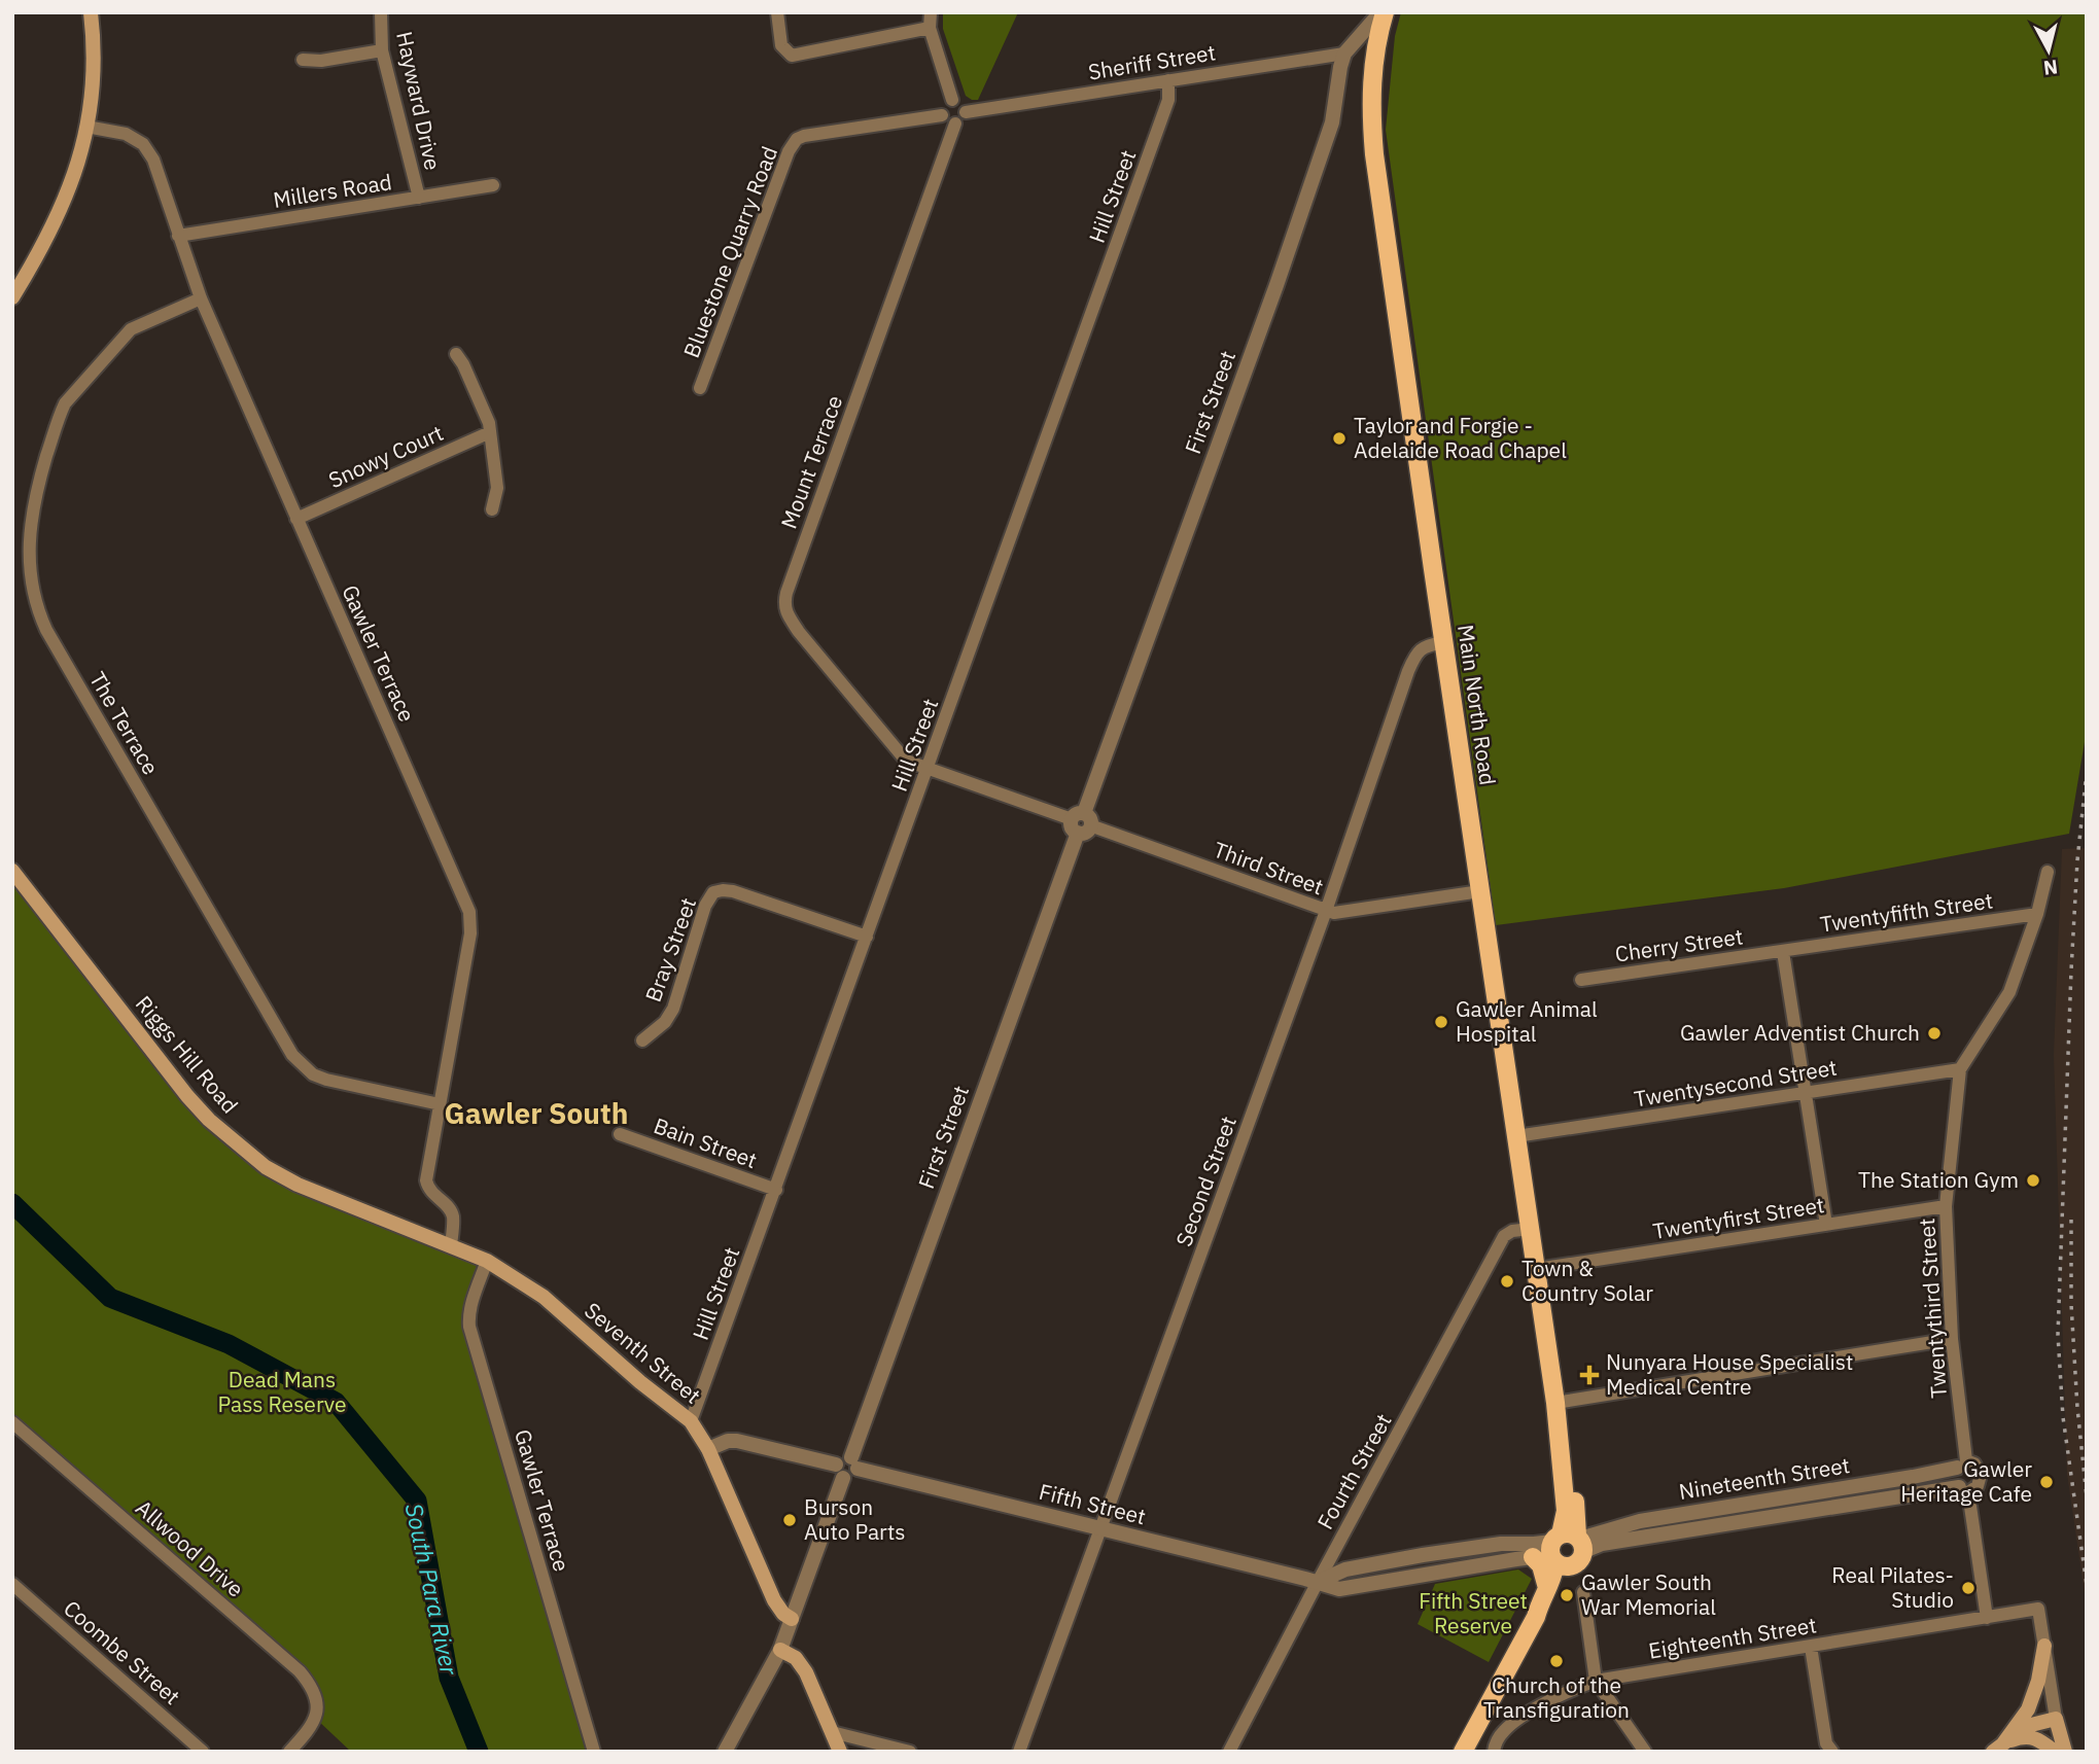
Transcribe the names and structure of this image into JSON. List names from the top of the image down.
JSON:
{
  "streets": {
    "main road": ["Main North Road", "Riggs Hill Road", "Seventh Street"],
    "street": [
      "Sheriff Street",
      "Hayward Drive",
      "Millers Road",
      "Hill Street",
      "Bluestone Quarry Road",
      "First Street",
      "Snowy Court",
      "Mount Terrace",
      "Gawler Terrace",
      "The Terrace",
      "Third Street",
      "Twentyfifth Street",
      "Cherry Street",
      "Bray Street",
      "Twentysecond Street",
      "Bain Street",
      "Second Street",
      "Twentyfirst Street",
      "Twentythird Street",
      "Fourth Street",
      "Nineteenth Street",
      "Fifth Street",
      "Allwood Drive",
      "Eighteenth Street",
      "Coombe Street"
    ]
  },
  "crossings": [
    ["Sheriff Street", "Hill Street"],
    ["Sheriff Street", "Bluestone Quarry Road"],
    ["Sheriff Street", "First Street"],
    ["Sheriff Street", "Mount Terrace"],
    ["Hayward Drive", "Millers Road"],
    ["Millers Road", "Gawler Terrace"],
    ["Hill Street", "Mount Terrace"],
    ["Hill Street", "Third Street"],
    ["Hill Street", "Bray Street"],
    ["Hill Street", "Bain Street"],
    ["Hill Street", "Seventh Street"],
    ["Bluestone Quarry Road", "Mount Terrace"],
    ["First Street", "Main North Road"],
    ["First Street", "Third Street"],
    ["First Street", "Fifth Street"],
    ["Snowy Court", "Gawler Terrace"],
    ["Mount Terrace", "Third Street"],
    ["Gawler Terrace", "The Terrace"],
    ["Gawler Terrace", "Riggs Hill Road"],
    ["Gawler Terrace", "Seventh Street"],
    ["Main North Road", "Third Street"],
    ["Main North Road", "Twentysecond Street"],
    ["Main North Road", "Second Street"],
    ["Main North Road", "Twentyfirst Street"],
    ["Main North Road", "Fourth Street"],
    ["Main North Road", "Nineteenth Street"],
    ["Main North Road", "Fifth Street"],
    ["Third Street", "Second Street"],
    ["Twentyfifth Street", "Cherry Street"],
    ["Twentyfifth Street", "Twentythird Street"],
    ["Riggs Hill Road", "Seventh Street"],
    ["Twentysecond Street", "Twentythird Street"],
    ["Second Street", "Fifth Street"],
    ["Twentyfirst Street", "Twentythird Street"],
    ["Twentythird Street", "Nineteenth Street"],
    ["Fourth Street", "Fifth Street"],
    ["Nineteenth Street", "Fifth Street"]
  ],
  "districts": ["Gawler South"],
  "water": ["South Para River"],
  "parks": ["Dead Mans Pass Reserve", "Fifth Street Reserve"],
  "places": {
    "other": [
      "Taylor and Forgie - Adelaide Road Chapel",
      "Gawler Animal Hospital",
      "Gawler Adventist Church",
      "The Station Gym",
      "Town & Country Solar",
      "Gawler Heritage Cafe",
      "Burson Auto Parts",
      "Real Pilates- Studio",
      "Gawler South War Memorial",
      "Church of the Transfiguration"
    ],
    "health": ["Nunyara House Specialist Medical Centre"]
  },
  "north": "bottom"
}
